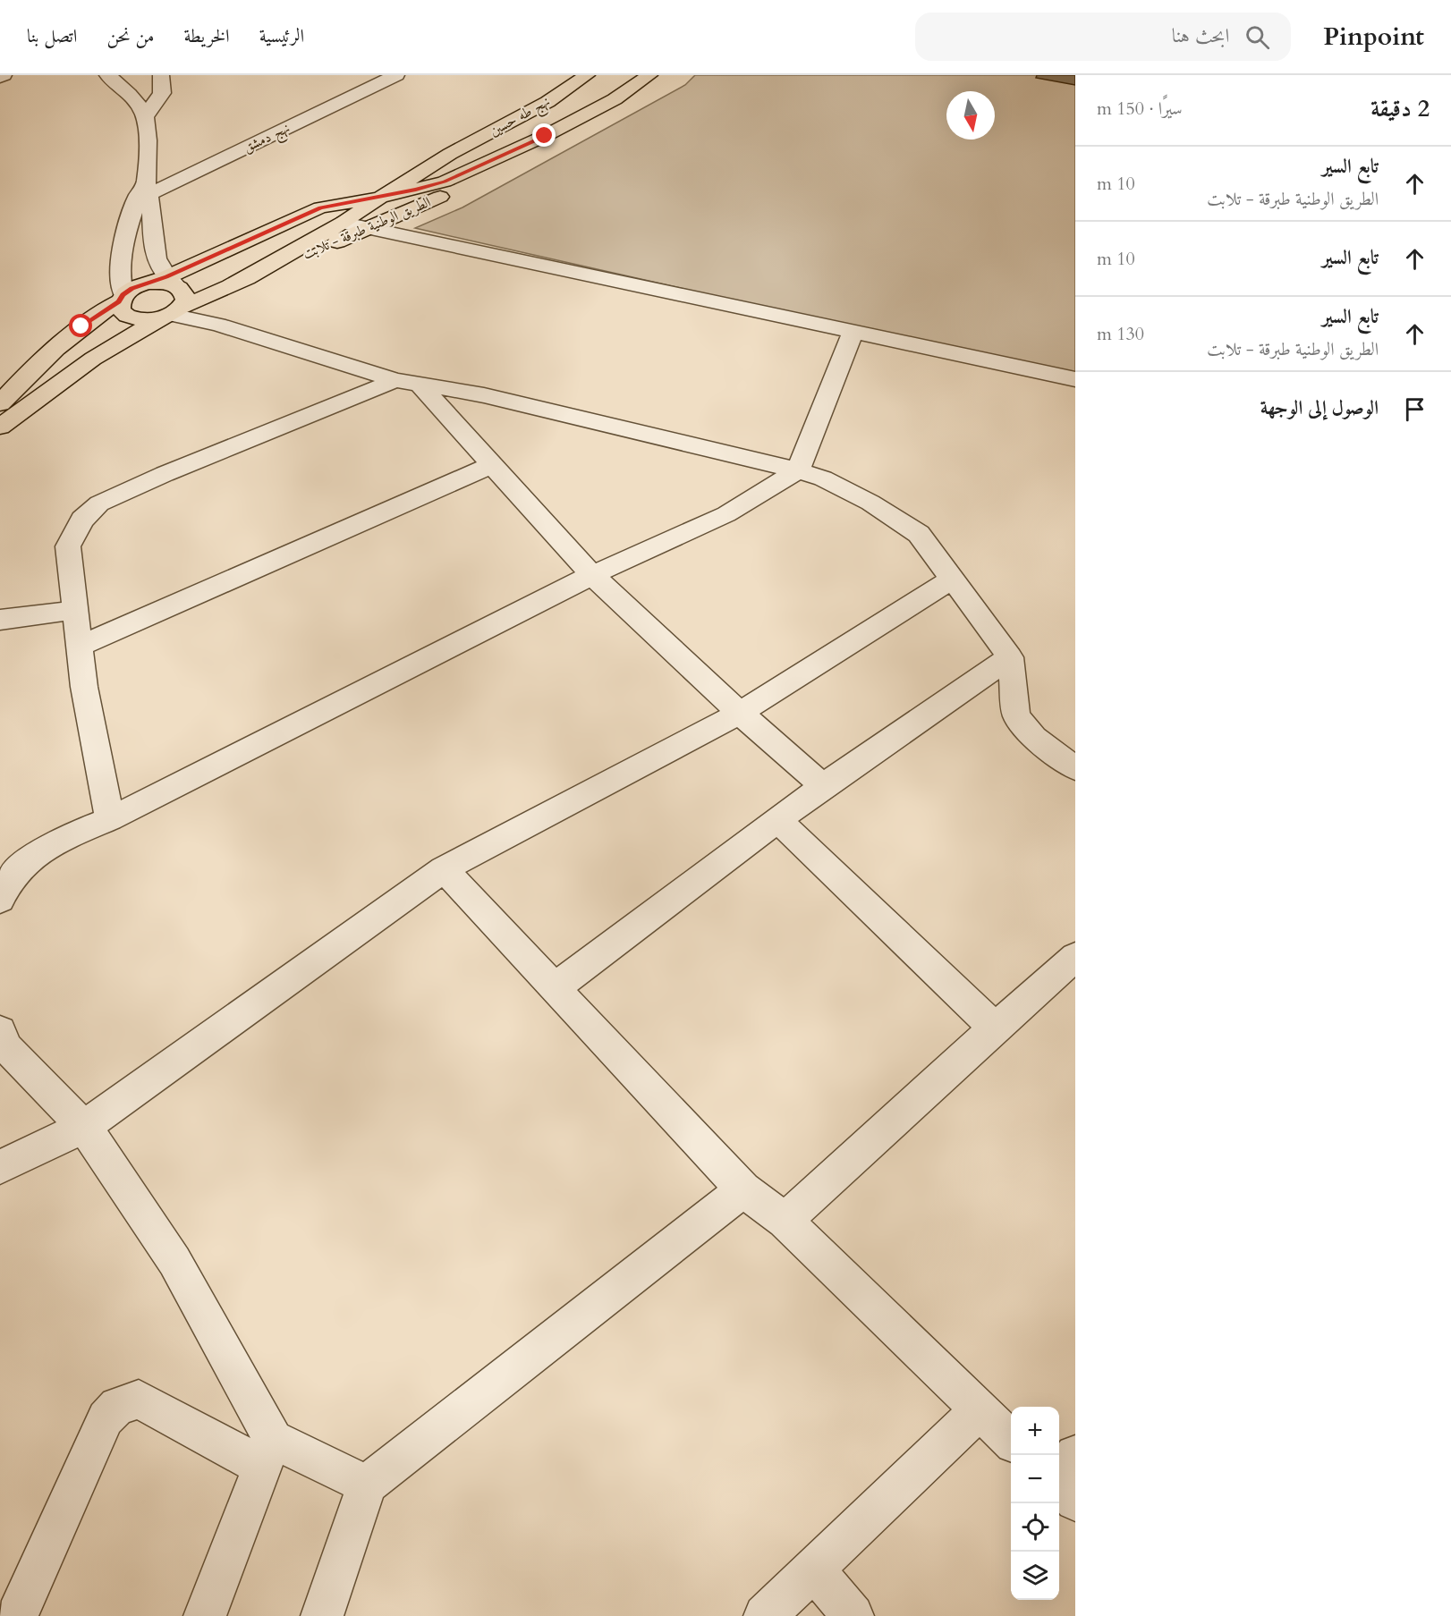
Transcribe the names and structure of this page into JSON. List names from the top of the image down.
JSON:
{
  "streets": {
    "main road": ["نهج طه حسين", "الطريق الوطنية طبرقة - تلابت"],
    "street": ["نهج دمشق"]
  },
  "north": "bottom",
  "page": {
    "header": "Pinpoint",
    "search": "ابحث هنا",
    "nav": [
      "الرئيسية",
      "الخريطة",
      "من نحن",
      "اتصل بنا"
    ],
    "heading": ["2 دقيقة", "سيرًا · 150 m"],
    "list": [
      ["تابع السير", "الطريق الوطنية طبرقة - تلابت", "10 m"],
      ["تابع السير", "10 m"],
      ["تابع السير", "الطريق الوطنية طبرقة - تلابت", "130 m"],
      "الوصول إلى الوجهة"
    ],
    "map_buttons": ["+", "−"]
  }
}
